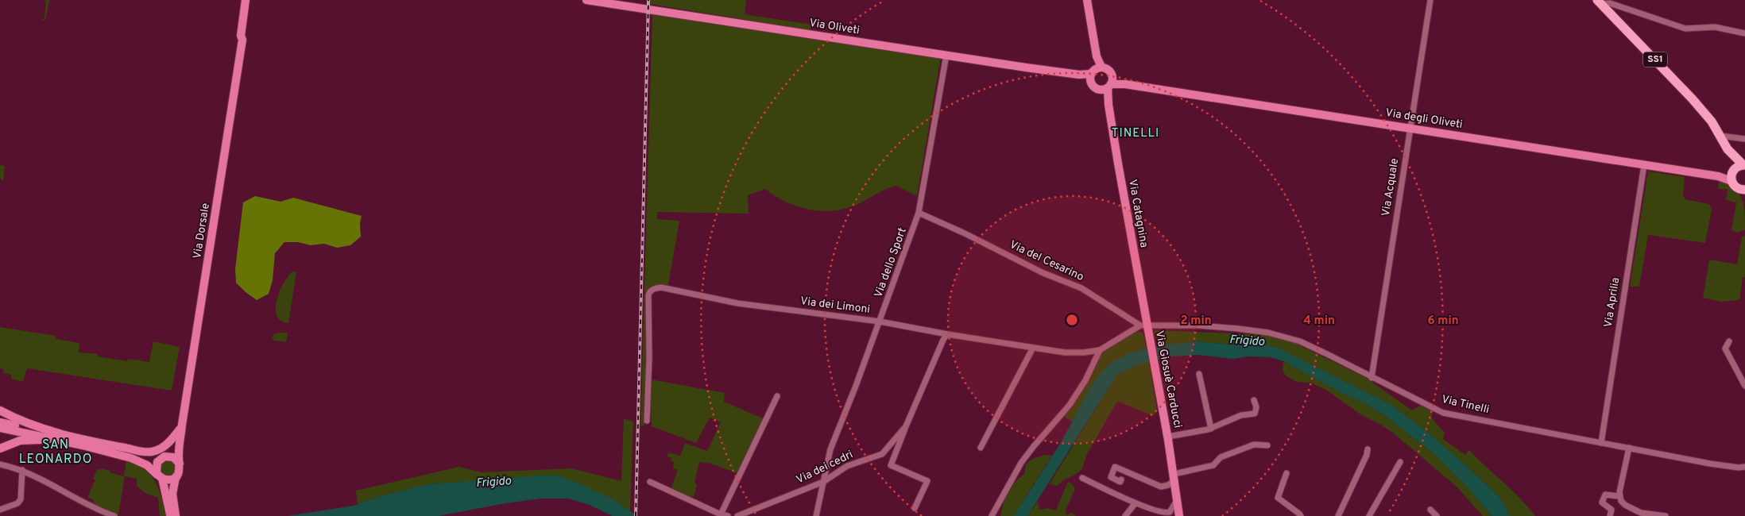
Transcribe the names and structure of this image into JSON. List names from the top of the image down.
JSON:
{
  "streets": {
    "main road": [
      "Via Oliveti",
      "SS1",
      "Via degli Oliveti",
      "Via Catagnina",
      "Via Dorsale",
      "Via Giosuè Carducci"
    ],
    "street": [
      "Via Acquale",
      "Via del Cesarino",
      "Via dello Sport",
      "Via Aprilia",
      "Via dei Limoni",
      "Via Tinelli",
      "Via dei cedri"
    ]
  },
  "crossings": [
    ["Via Oliveti", "Via dello Sport"],
    ["SS1", "Via degli Oliveti"],
    ["Via degli Oliveti", "Via Acquale"],
    ["Via degli Oliveti", "Via Catagnina"],
    ["Via degli Oliveti", "Via Aprilia"],
    ["Via Acquale", "Via Tinelli"],
    ["Via Catagnina", "Via del Cesarino"],
    ["Via Catagnina", "Via dei Limoni"],
    ["Via Catagnina", "Via Giosuè Carducci"],
    ["Via Catagnina", "Via Tinelli"],
    ["Via del Cesarino", "Via dello Sport"],
    ["Via del Cesarino", "Via dei Limoni"],
    ["Via del Cesarino", "Via Giosuè Carducci"],
    ["Via del Cesarino", "Via Tinelli"],
    ["Via dello Sport", "Via dei Limoni"],
    ["Via dello Sport", "Via dei cedri"],
    ["Via Aprilia", "Via Tinelli"],
    ["Via dei Limoni", "Via Giosuè Carducci"],
    ["Via dei Limoni", "Via Tinelli"],
    ["Via dei Limoni", "Via dei cedri"],
    ["Via Giosuè Carducci", "Via Tinelli"]
  ],
  "districts": ["TINELLI", "SAN LEONARDO"],
  "water": ["Frigido"],
  "rings": ["2 min", "4 min", "6 min"]
}
